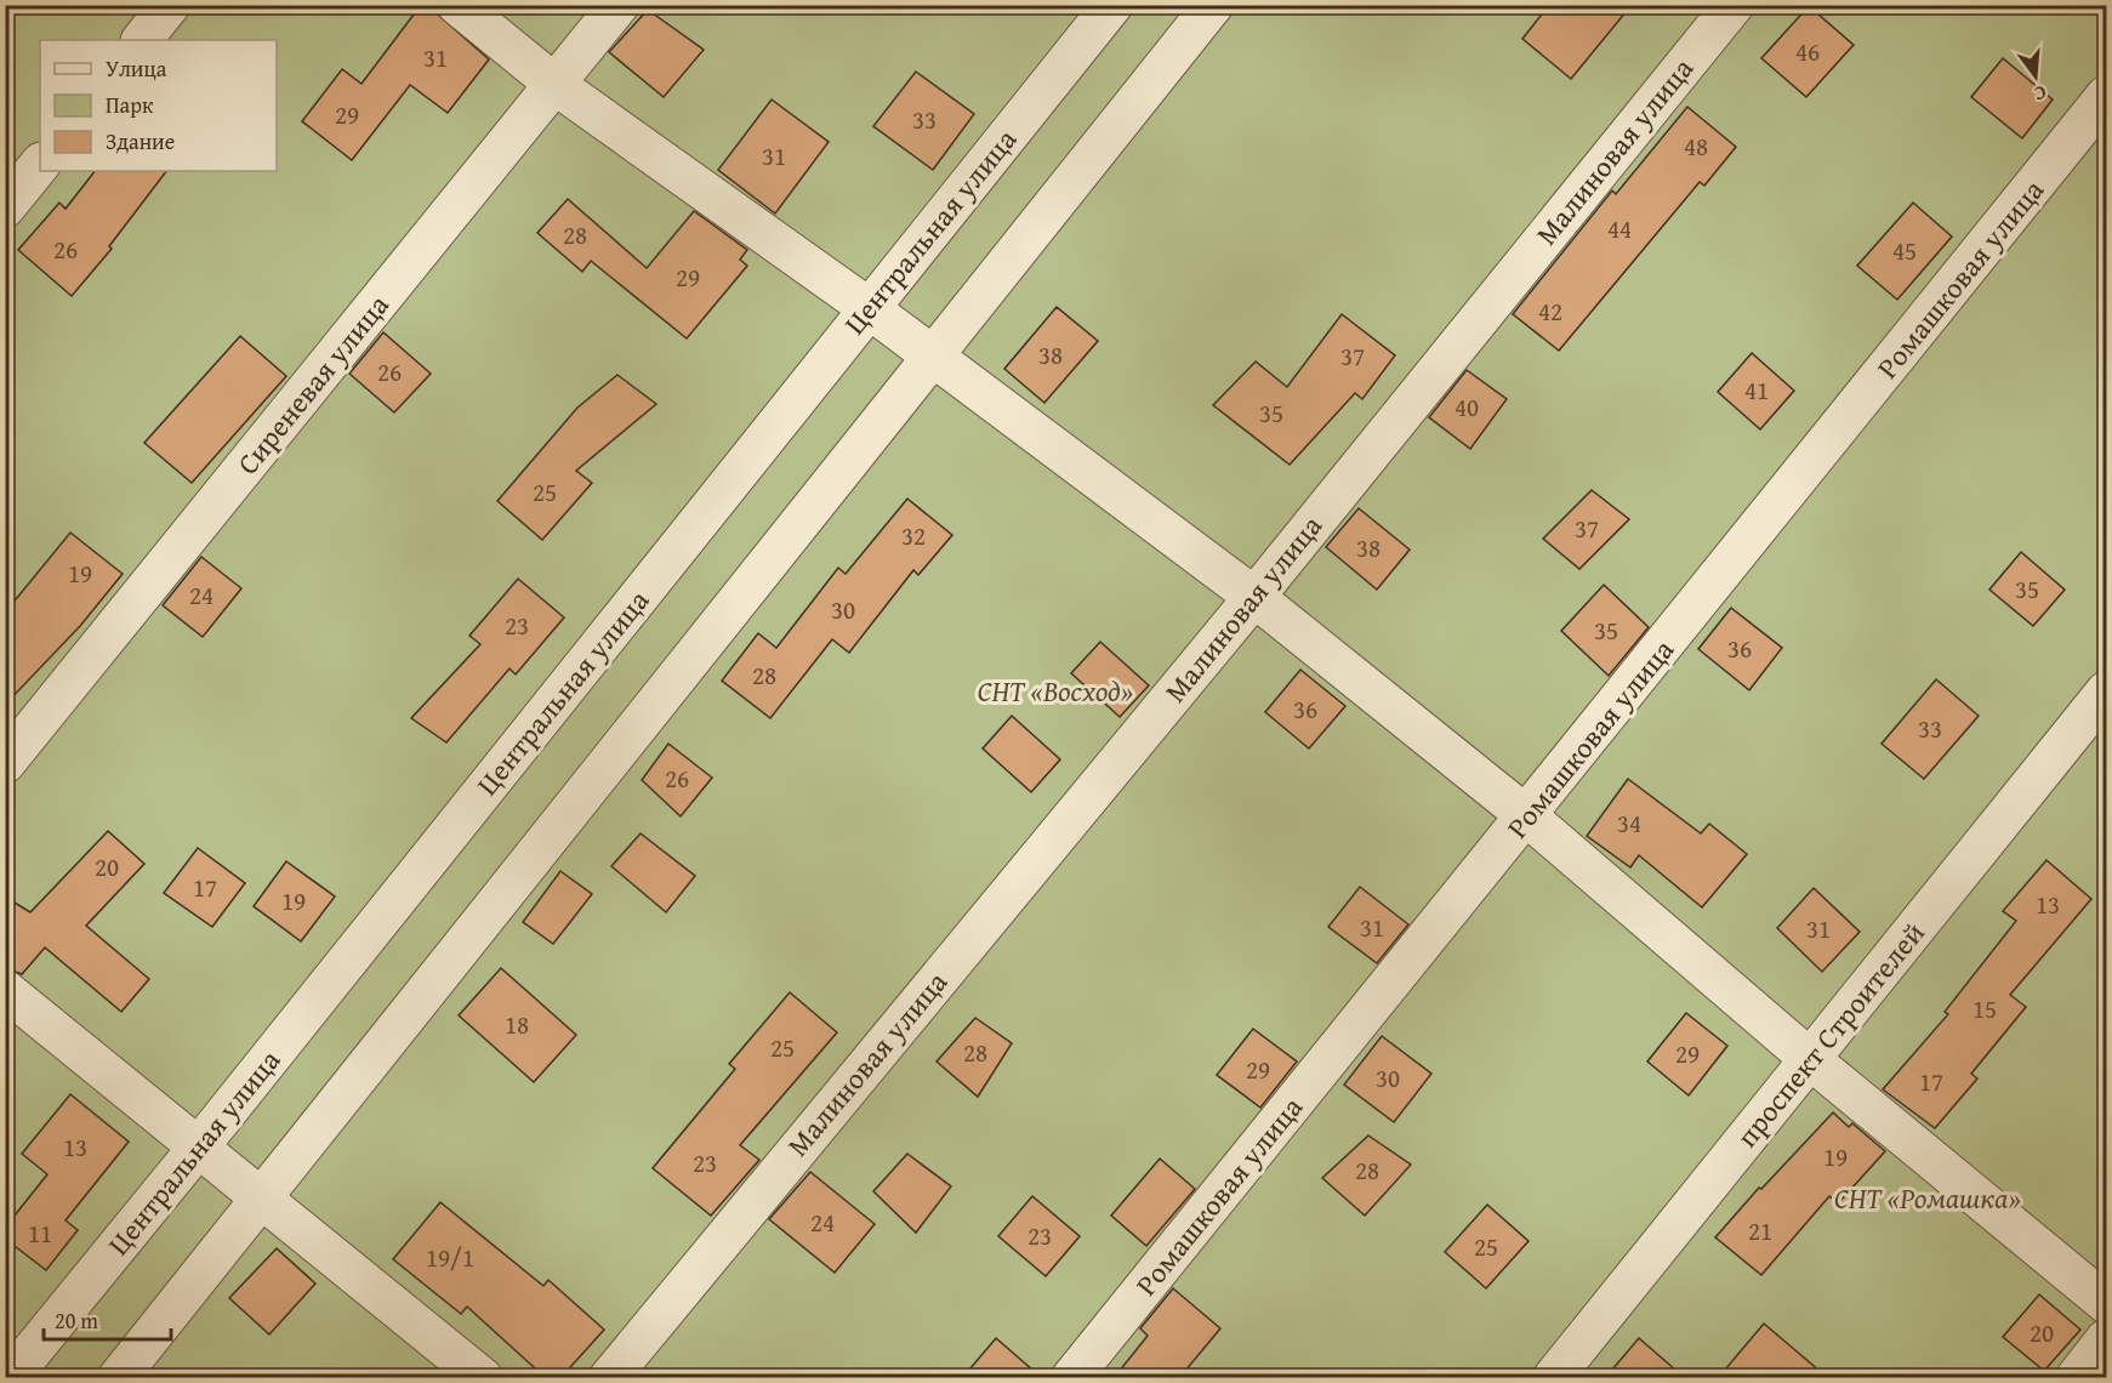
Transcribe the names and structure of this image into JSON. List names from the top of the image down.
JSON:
{
  "streets": {
    "street": [
      "Малиновая улица",
      "Центральная улица",
      "Ромашковая улица",
      "Сиреневая улица",
      "проспект Строителей"
    ]
  },
  "parks": ["СНТ «Восход»", "СНТ «Ромашка»"],
  "house_numbers": [
    "46",
    "31",
    "29",
    "33",
    "48",
    "31",
    "44",
    "28",
    "26",
    "45",
    "29",
    "42",
    "38",
    "37",
    "26",
    "41",
    "40",
    "35",
    "25",
    "37",
    "32",
    "38",
    "19",
    "35",
    "24",
    "30",
    "23",
    "35",
    "36",
    "28",
    "36",
    "33",
    "26",
    "34",
    "20",
    "17",
    "19",
    "13",
    "31",
    "31",
    "15",
    "18",
    "25",
    "28",
    "29",
    "29",
    "30",
    "17",
    "13",
    "19",
    "23",
    "28",
    "24",
    "21",
    "11",
    "23",
    "25",
    "19/1",
    "20"
  ],
  "legend": ["Улица", "Парк", "Здание"],
  "scale_bar": "20 m",
  "north": "bottom"
}
